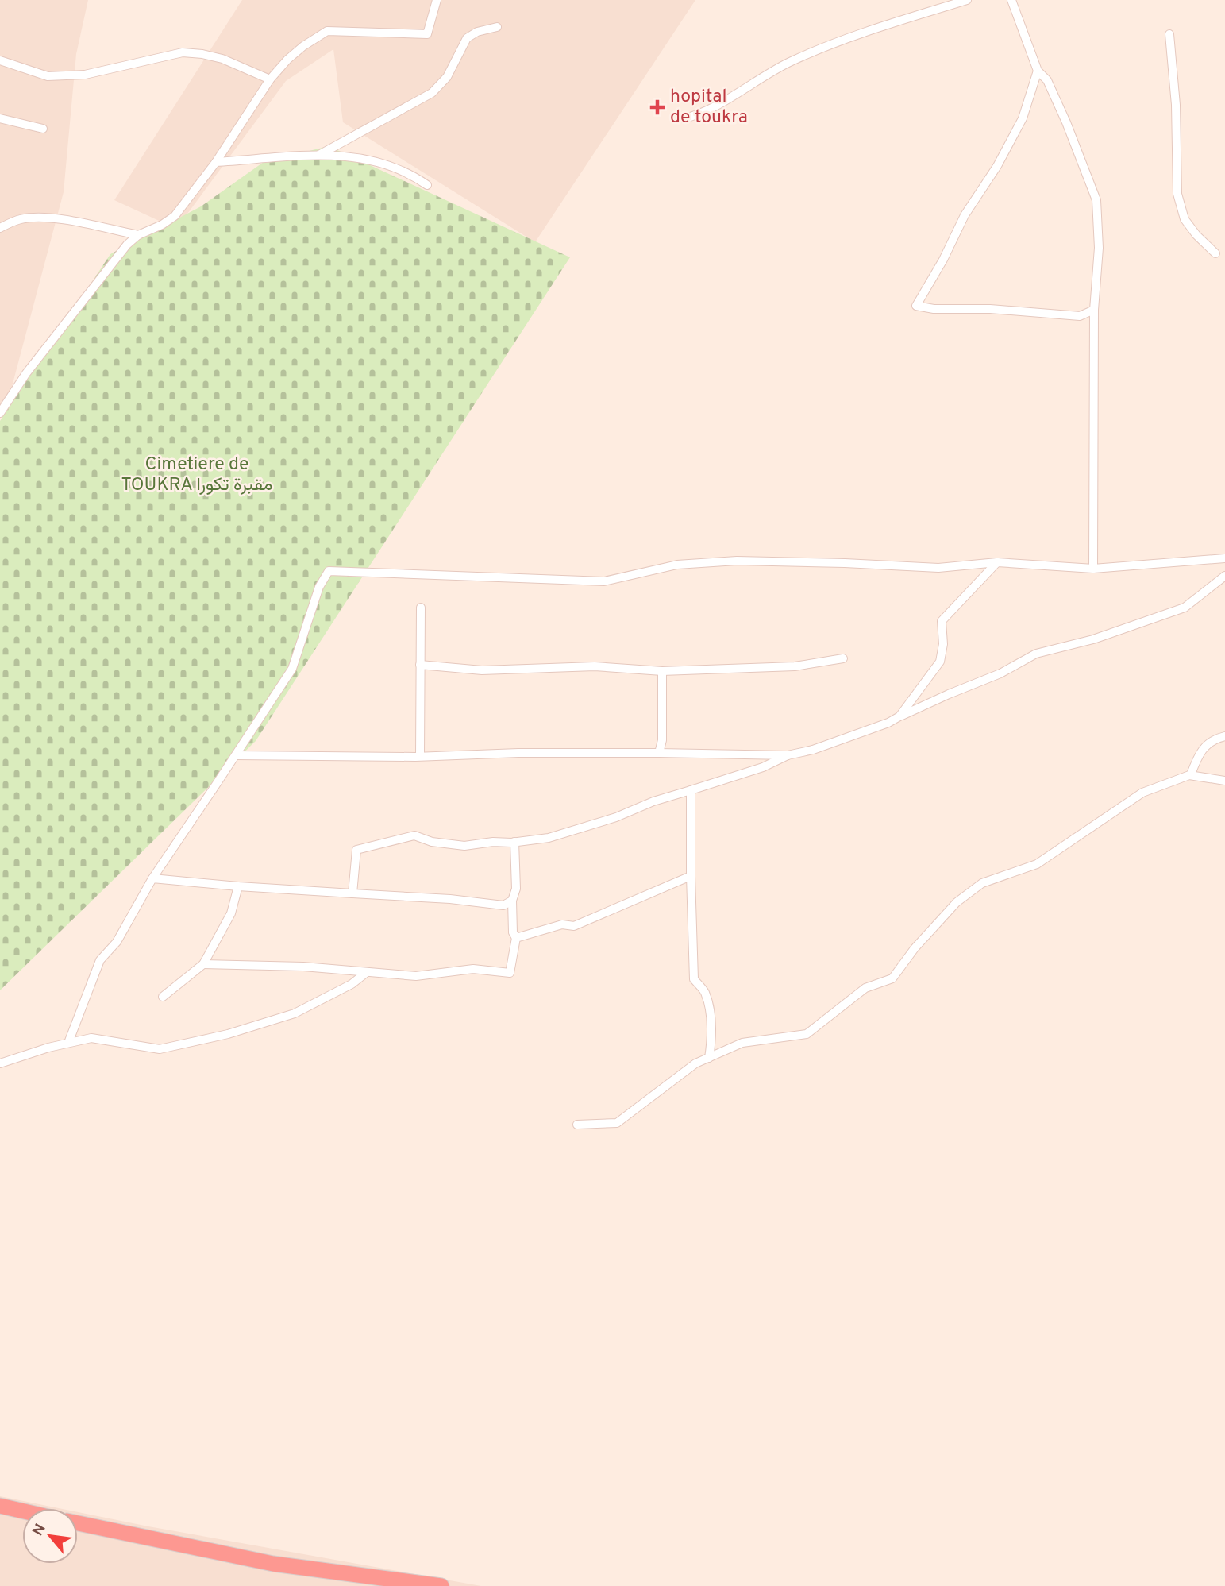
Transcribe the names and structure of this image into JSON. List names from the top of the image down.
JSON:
{
  "parks": ["Cimetiere de TOUKRA مقبرة تكورا"],
  "places": {
    "health": ["hopital de toukra"]
  },
  "north": "top left"
}
